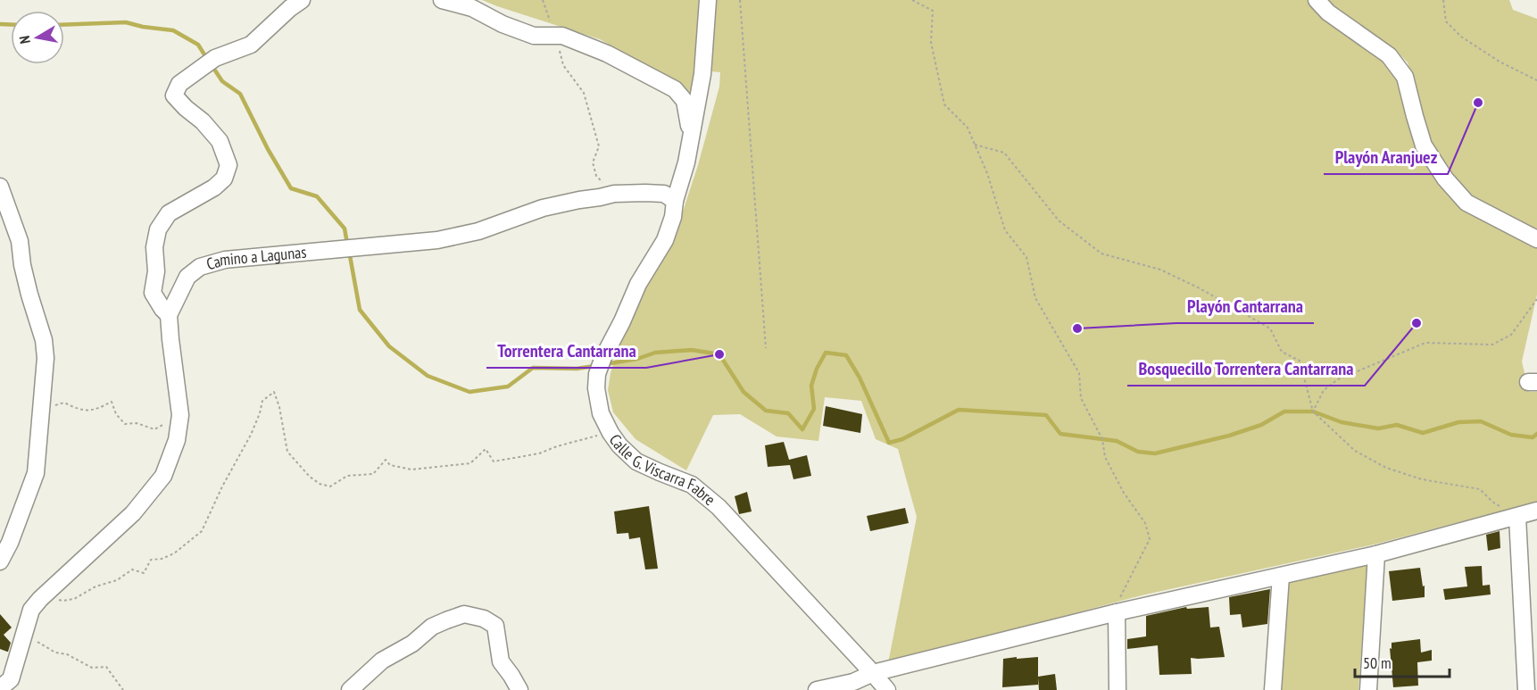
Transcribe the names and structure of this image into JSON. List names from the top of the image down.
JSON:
{
  "streets": {
    "street": ["Camino a Lagunas", "Calle G. Viscarra Fabre"]
  },
  "crossings": [
    ["Camino a Lagunas", "Calle G. Viscarra Fabre"]
  ],
  "places": [
    "Playón Aranjuez",
    "Bosquecillo Torrentera Cantarrana",
    "Playón Cantarrana",
    "Torrentera Cantarrana"
  ],
  "scale_bar": "50 m",
  "north": "left"
}
